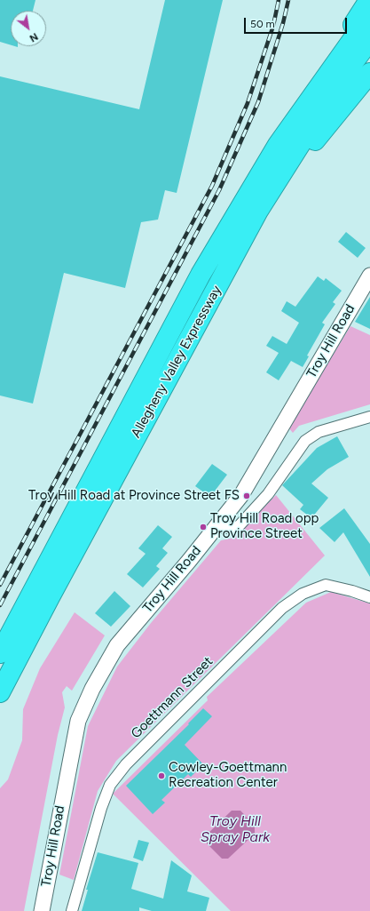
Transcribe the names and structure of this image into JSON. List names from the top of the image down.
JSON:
{
  "streets": {
    "highway": ["Allegheny Valley Expressway"],
    "street": ["Troy Hill Road", "Goettmann Street"]
  },
  "water": ["Troy Hill Spray Park"],
  "places": ["Troy Hill Road at Province Street FS", "Troy Hill Road opp Province Street", "Cowley-Goettmann Recreation Center"],
  "scale_bar": "50 m",
  "north": "bottom right"
}
